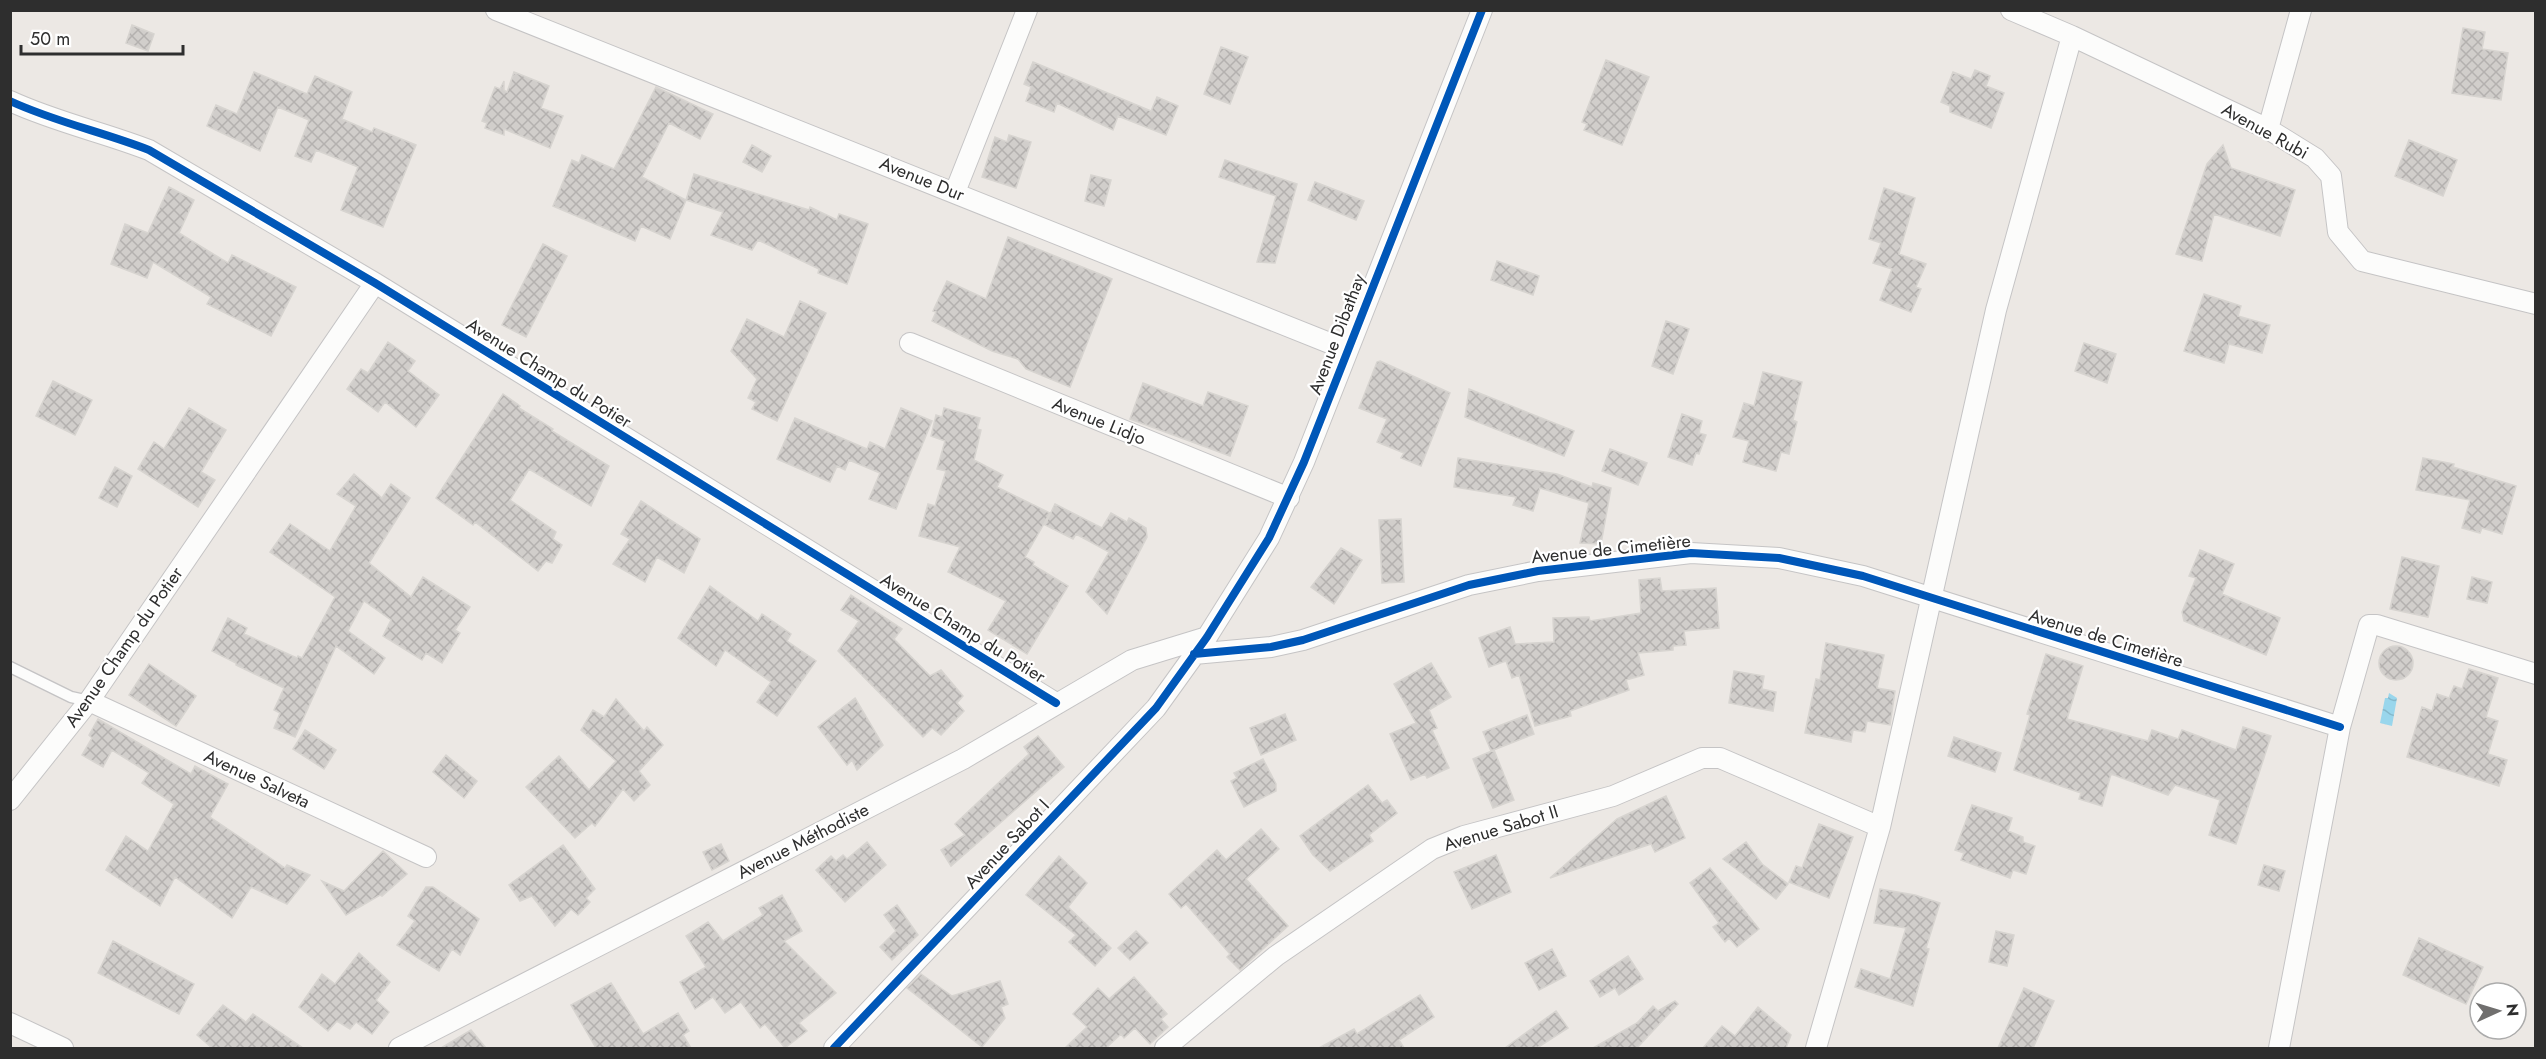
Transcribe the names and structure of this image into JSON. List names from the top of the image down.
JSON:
{
  "streets": {
    "street": [
      "Avenue Rubi",
      "Avenue Dur",
      "Avenue Dibathay",
      "Avenue Champ du Potier",
      "Avenue Lidjo",
      "Avenue de Cimetière",
      "Avenue Salveta",
      "Avenue Sabot II",
      "Avenue Méthodiste",
      "Avenue Sabot I"
    ]
  },
  "crossings": [
    ["Avenue Dur", "Avenue Dibathay"],
    ["Avenue Dibathay", "Avenue Lidjo"],
    ["Avenue Dibathay", "Avenue de Cimetière"],
    ["Avenue Dibathay", "Avenue Méthodiste"],
    ["Avenue Dibathay", "Avenue Sabot I"],
    ["Avenue Champ du Potier", "Avenue Salveta"],
    ["Avenue Champ du Potier", "Avenue Méthodiste"],
    ["Avenue de Cimetière", "Avenue Sabot I"]
  ],
  "scale_bar": "50 m",
  "north": "right"
}
